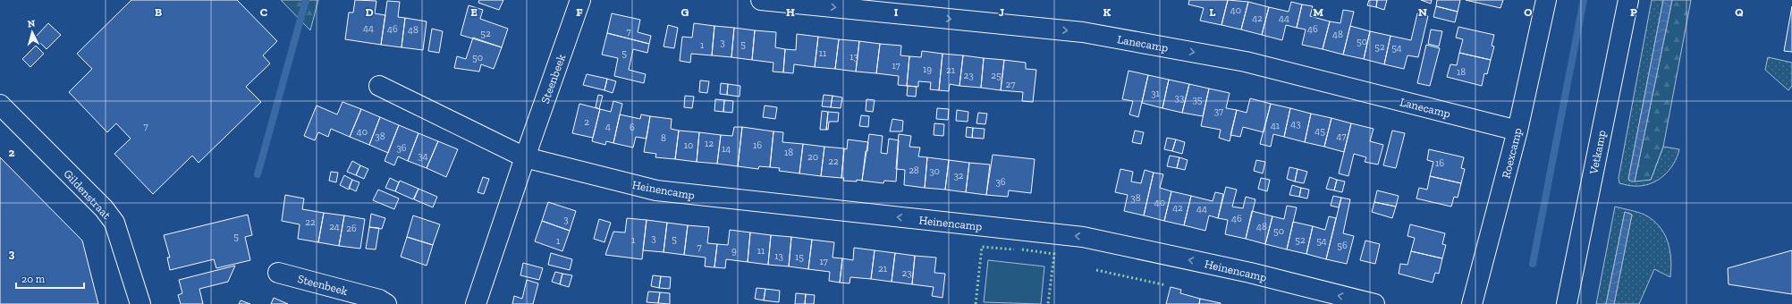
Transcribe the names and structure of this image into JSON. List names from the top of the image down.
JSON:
{
  "streets": {
    "street": [
      "Lanecamp",
      "Steenbeek",
      "Vetkamp",
      "Roexcamp",
      "Heinencamp",
      "Gildenstraat"
    ]
  },
  "crossings": [
    ["Lanecamp", "Roexcamp"],
    ["Steenbeek", "Heinencamp"]
  ],
  "one_way": ["Lanecamp", "Heinencamp"],
  "house_numbers": [
    "40",
    "42",
    "44",
    "44",
    "46",
    "46",
    "48",
    "7",
    "52",
    "48",
    "50",
    "3",
    "5",
    "1",
    "52",
    "54",
    "5",
    "11",
    "13",
    "50",
    "17",
    "19",
    "21",
    "18",
    "23",
    "25",
    "27",
    "31",
    "33",
    "35",
    "37",
    "2",
    "43",
    "41",
    "7",
    "4",
    "6",
    "45",
    "40",
    "38",
    "47",
    "8",
    "12",
    "10",
    "16",
    "36",
    "14",
    "18",
    "34",
    "20",
    "22",
    "16",
    "28",
    "30",
    "32",
    "36",
    "38",
    "40",
    "42",
    "44",
    "46",
    "3",
    "22",
    "24",
    "48",
    "26",
    "50",
    "5",
    "3",
    "5",
    "1",
    "52",
    "1",
    "54",
    "56",
    "7",
    "9",
    "11",
    "13",
    "15",
    "17",
    "21",
    "23"
  ],
  "scale_bar": "20 m",
  "north": "top",
  "grid": {
    "columns": [
      "B",
      "C",
      "D",
      "E",
      "F",
      "G",
      "H",
      "I",
      "J",
      "K",
      "L",
      "M",
      "N",
      "O",
      "P",
      "Q"
    ],
    "rows": ["2", "3"]
  }
}
